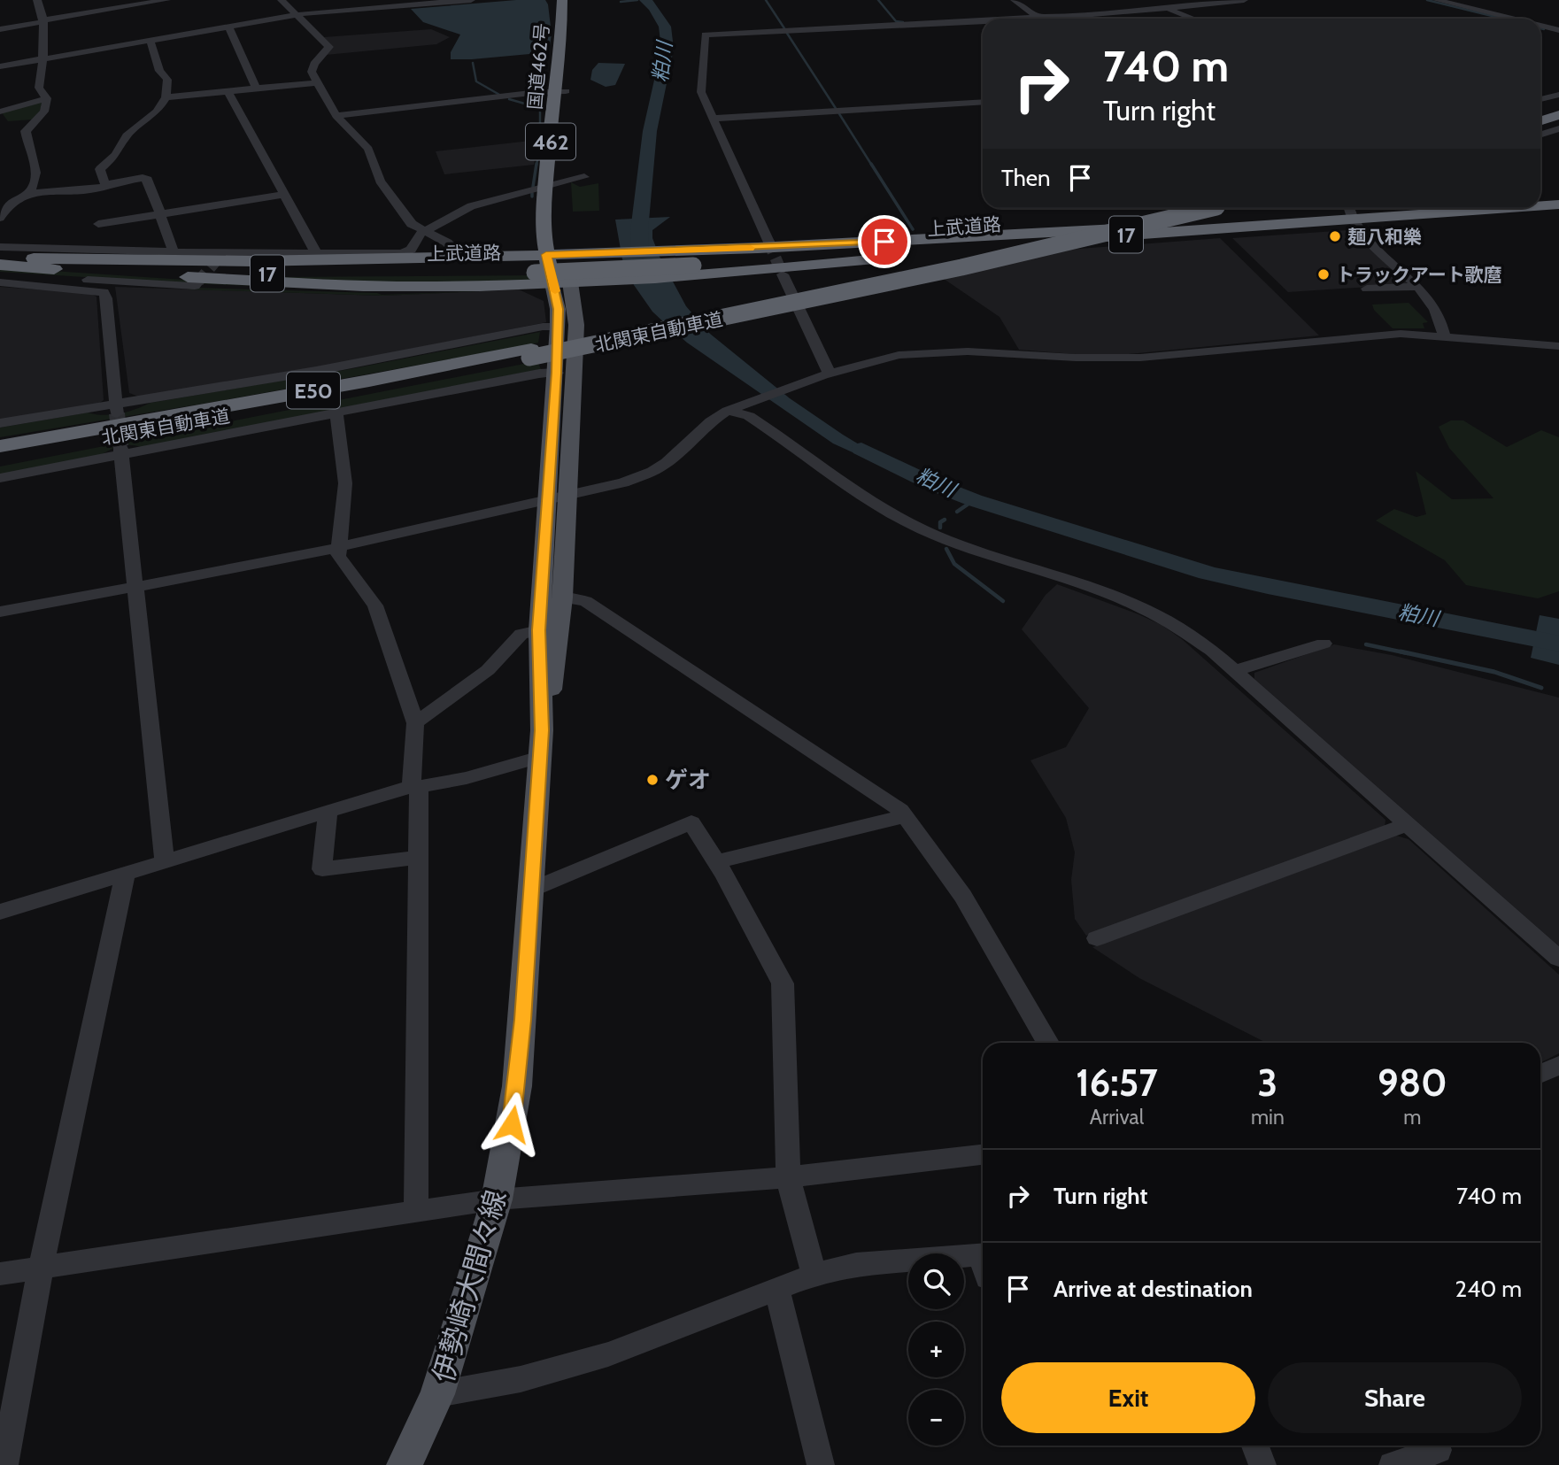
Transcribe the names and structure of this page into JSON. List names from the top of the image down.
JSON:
{
  "streets": {
    "highway": [
      "国道462号",
      "462",
      "上武道路",
      "17",
      "北関東自動車道",
      "E50"
    ],
    "main road": ["伊勢崎大間々線"]
  },
  "crossings": [
    ["国道462号", "上武道路"],
    ["国道462号", "伊勢崎大間々線"],
    ["上武道路", "17"]
  ],
  "water": ["粕川"],
  "places": ["麺八和樂", "トラックアート歌麿", "ゲオ"],
  "page": {
    "turn": ["740 m", "Turn right"],
    "then": "Then",
    "eta": [
      "16:57",
      "Arrival",
      "3",
      "min",
      "980",
      "m"
    ],
    "list": [
      {
        "name": "Turn right",
        "value": "740 m"
      },
      {
        "name": "Arrive at destination",
        "value": "240 m"
      }
    ],
    "map_buttons": ["+", "−"],
    "buttons": ["Exit", "Share"]
  }
}
